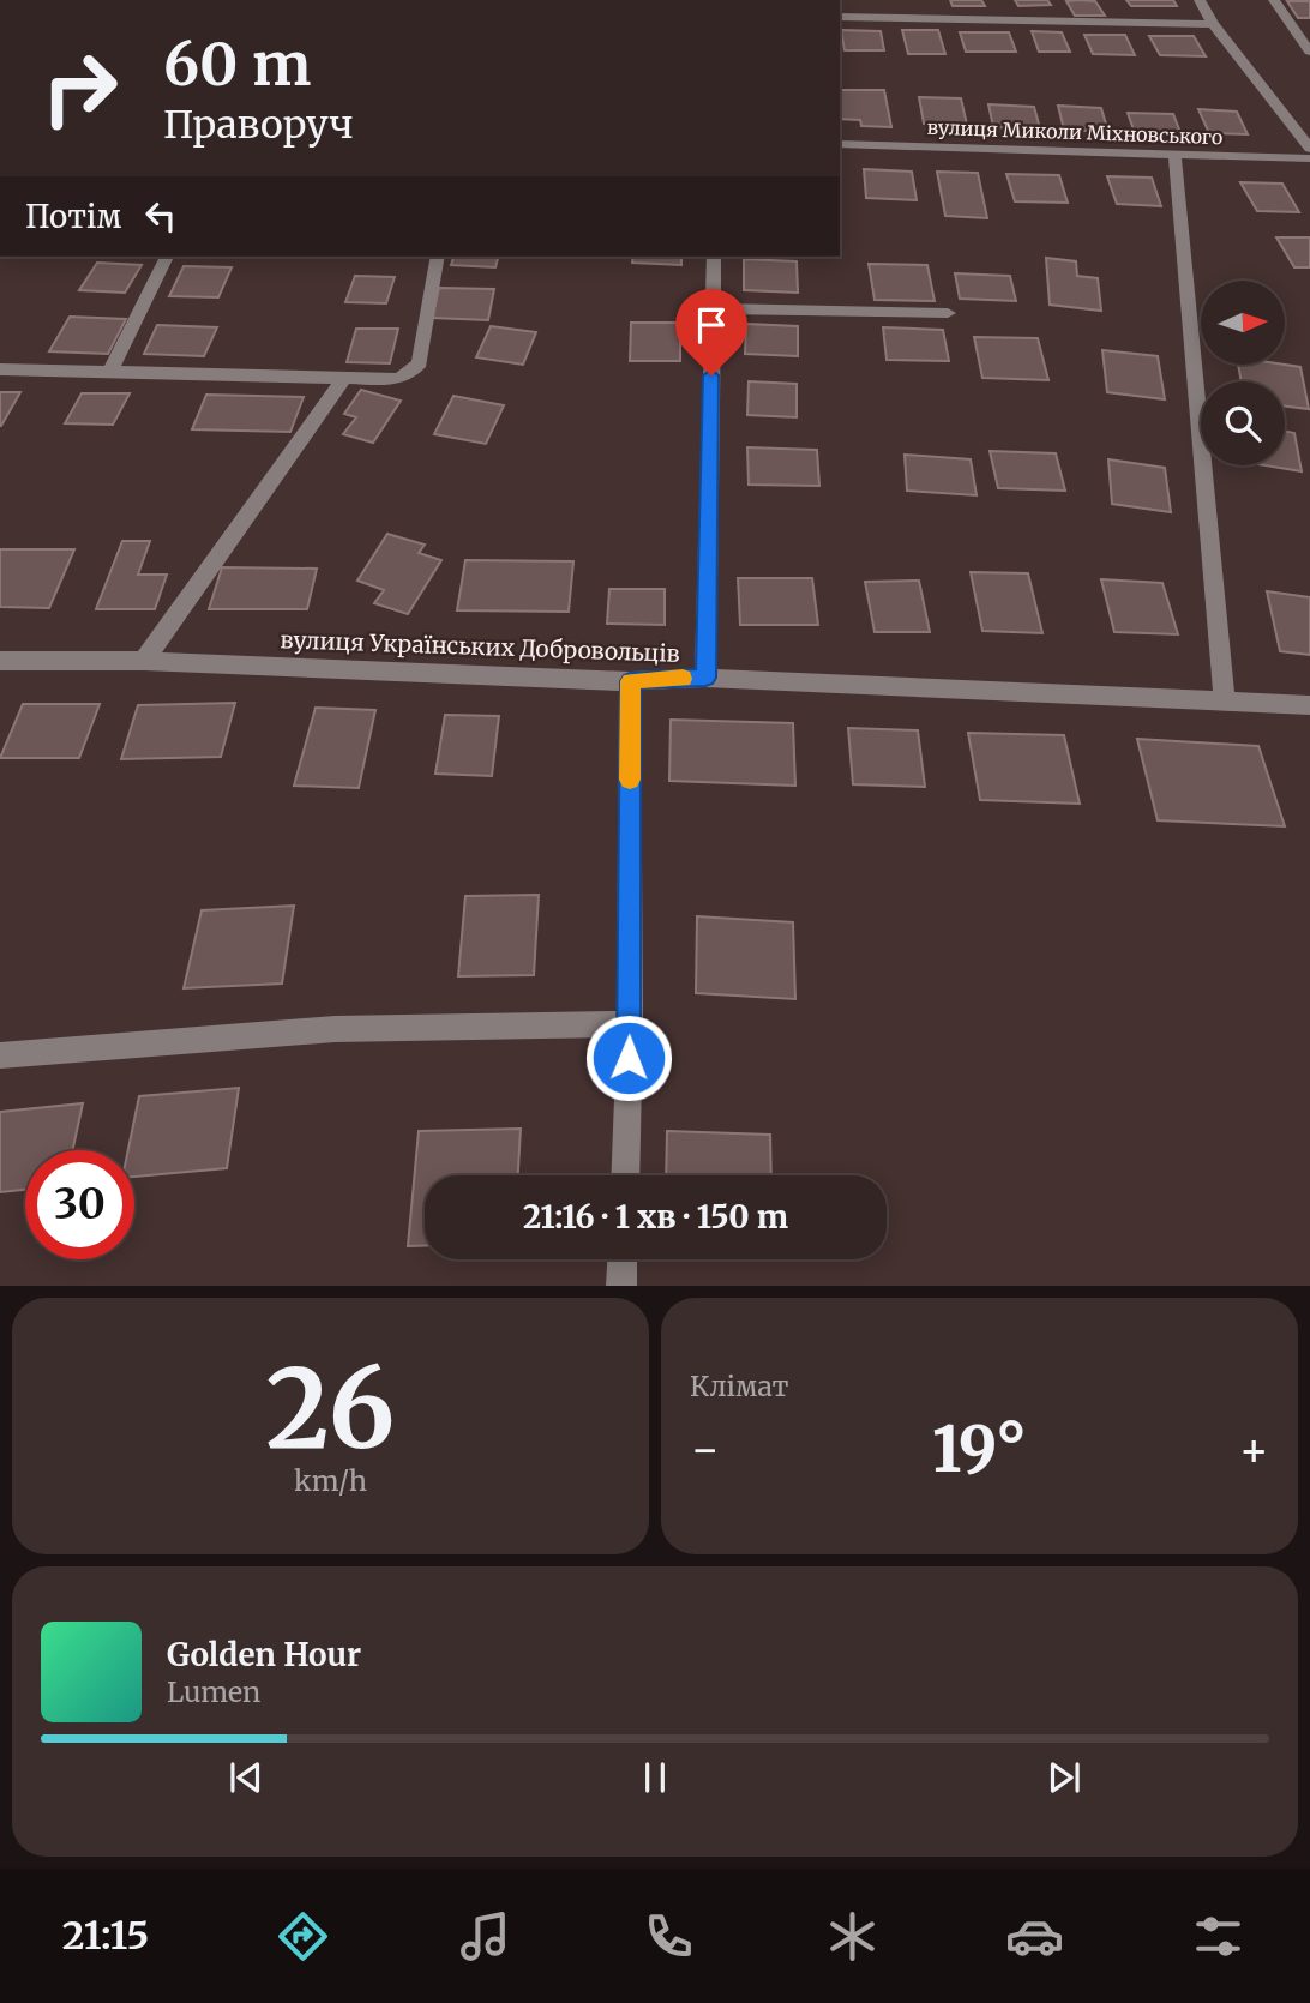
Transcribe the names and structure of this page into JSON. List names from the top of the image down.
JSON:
{
  "streets": {
    "street": ["вулиця Миколи Міхновського", "вулиця Українських Добровольців"]
  },
  "north": "right",
  "page": {
    "turn": ["60 m", "Праворуч"],
    "then": "Потім",
    "limit": "30",
    "trip": "21:16 · 1 хв · 150 m",
    "tile": [
      ["26", "km/h"],
      "Клімат"
    ],
    "heat": ["−", "19°", "+"],
    "song": ["Golden Hour", "Lumen"],
    "tabs": "21:15"
  }
}
